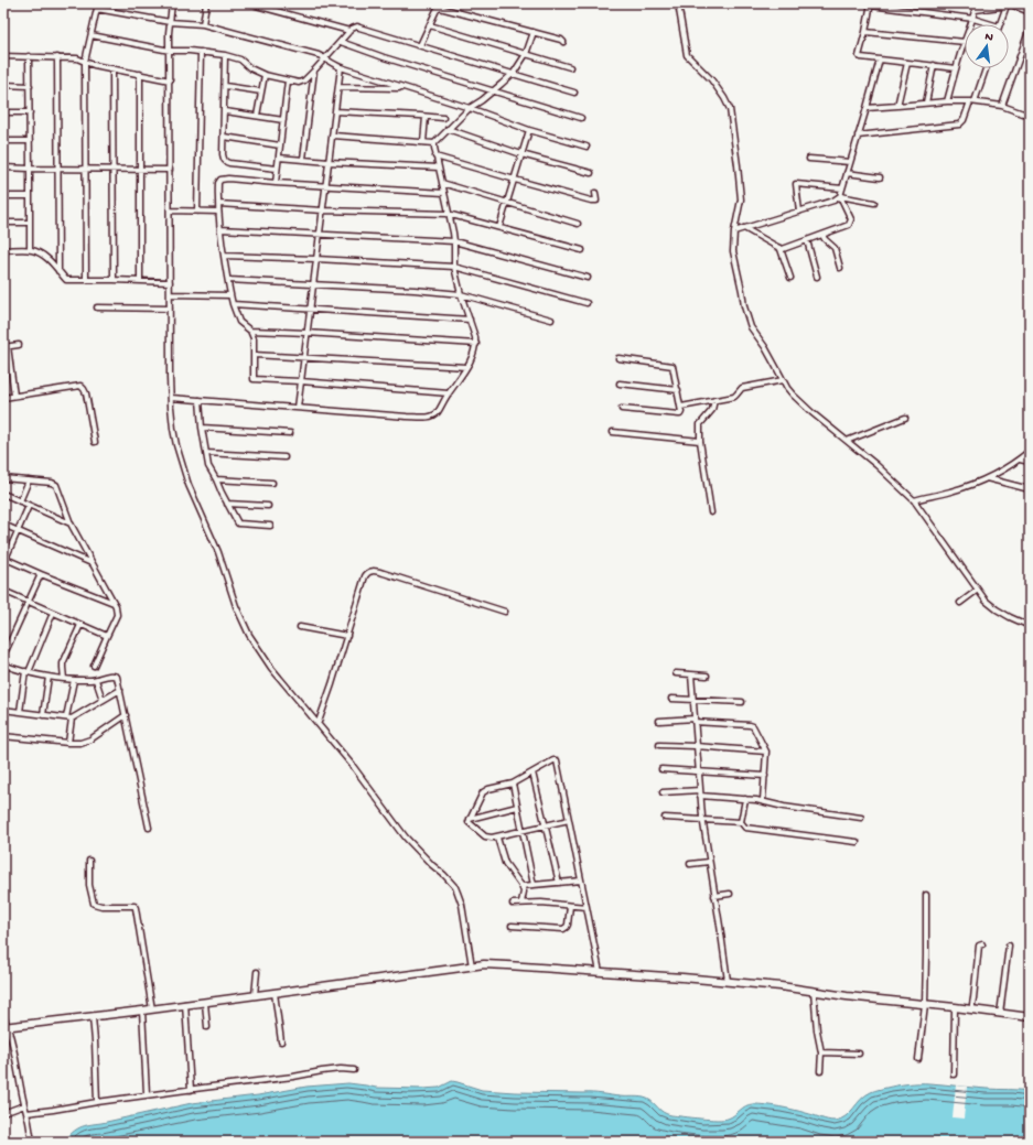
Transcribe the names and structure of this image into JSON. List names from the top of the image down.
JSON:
{
  "north": "top"
}
